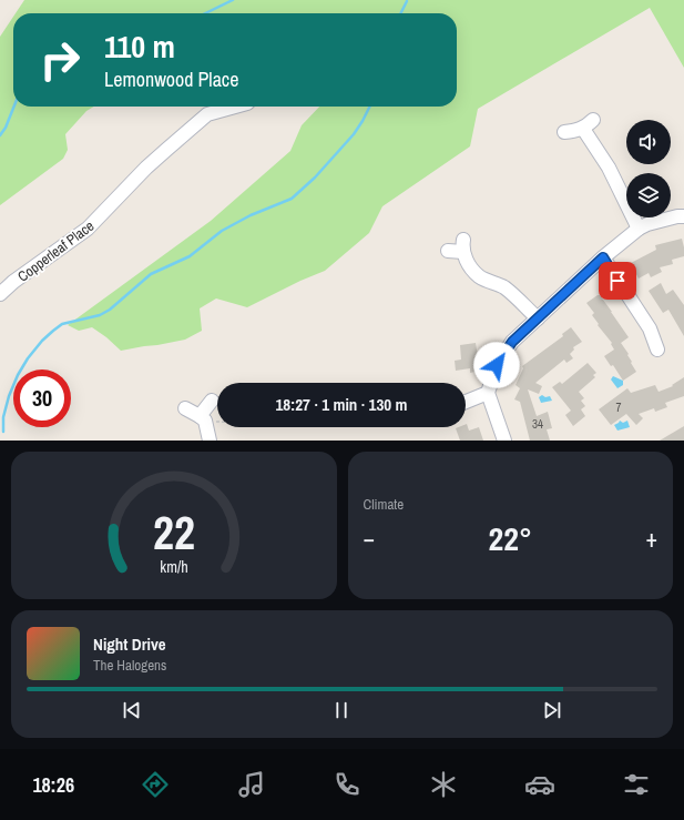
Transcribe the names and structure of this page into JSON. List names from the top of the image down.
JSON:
{
  "streets": {
    "street": ["Copperleaf Place"]
  },
  "house_numbers": ["7", "34"],
  "page": {
    "turn": ["110 m", "Lemonwood Place"],
    "limit": "30",
    "trip": "18:27 · 1 min · 130 m",
    "tile": "Climate",
    "heat": ["−", "22°", "+"],
    "song": ["Night Drive", "The Halogens"],
    "tabs": "18:26",
    "gauge": ["22", "km/h"]
  }
}
